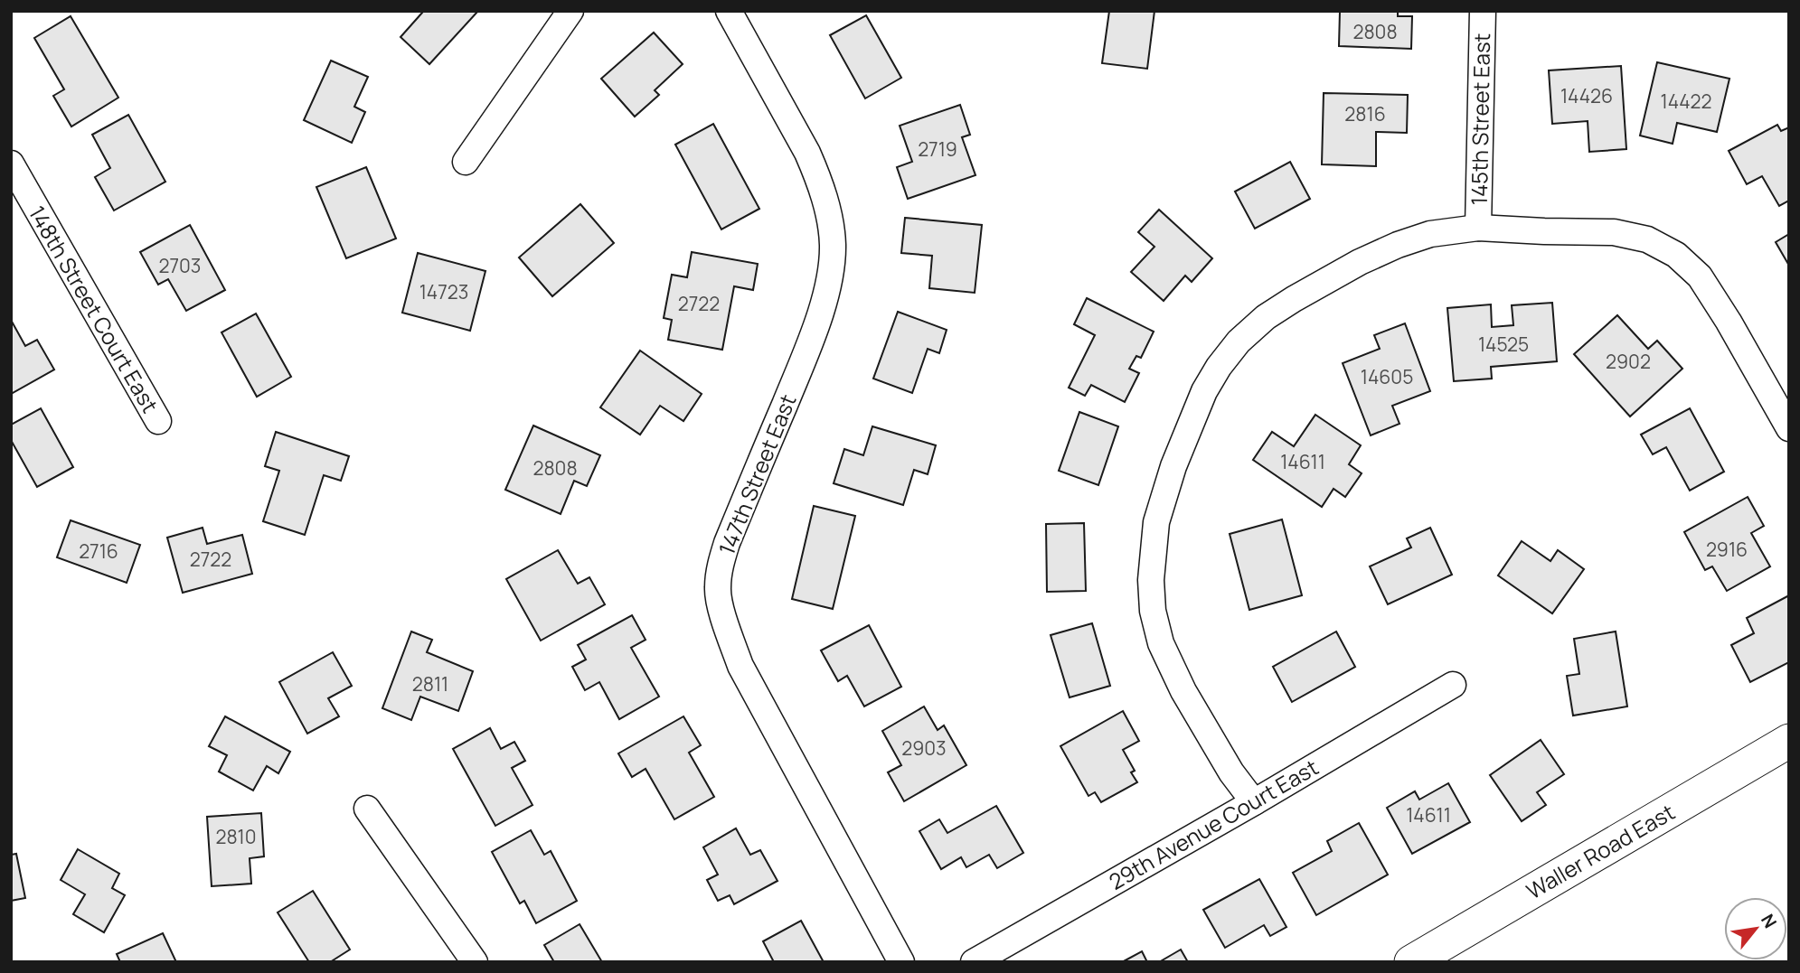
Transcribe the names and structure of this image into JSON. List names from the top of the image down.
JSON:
{
  "streets": {
    "street": [
      "145th Street East",
      "148th Street Court East",
      "147th Street East",
      "29th Avenue Court East",
      "Waller Road East"
    ]
  },
  "crossings": [
    ["145th Street East", "29th Avenue Court East"]
  ],
  "house_numbers": [
    "2808",
    "14426",
    "14422",
    "2816",
    "2719",
    "2703",
    "14723",
    "2722",
    "14525",
    "2902",
    "14605",
    "14611",
    "2808",
    "2916",
    "2716",
    "2722",
    "2811",
    "2903",
    "14611",
    "2810"
  ],
  "north": "top right"
}
